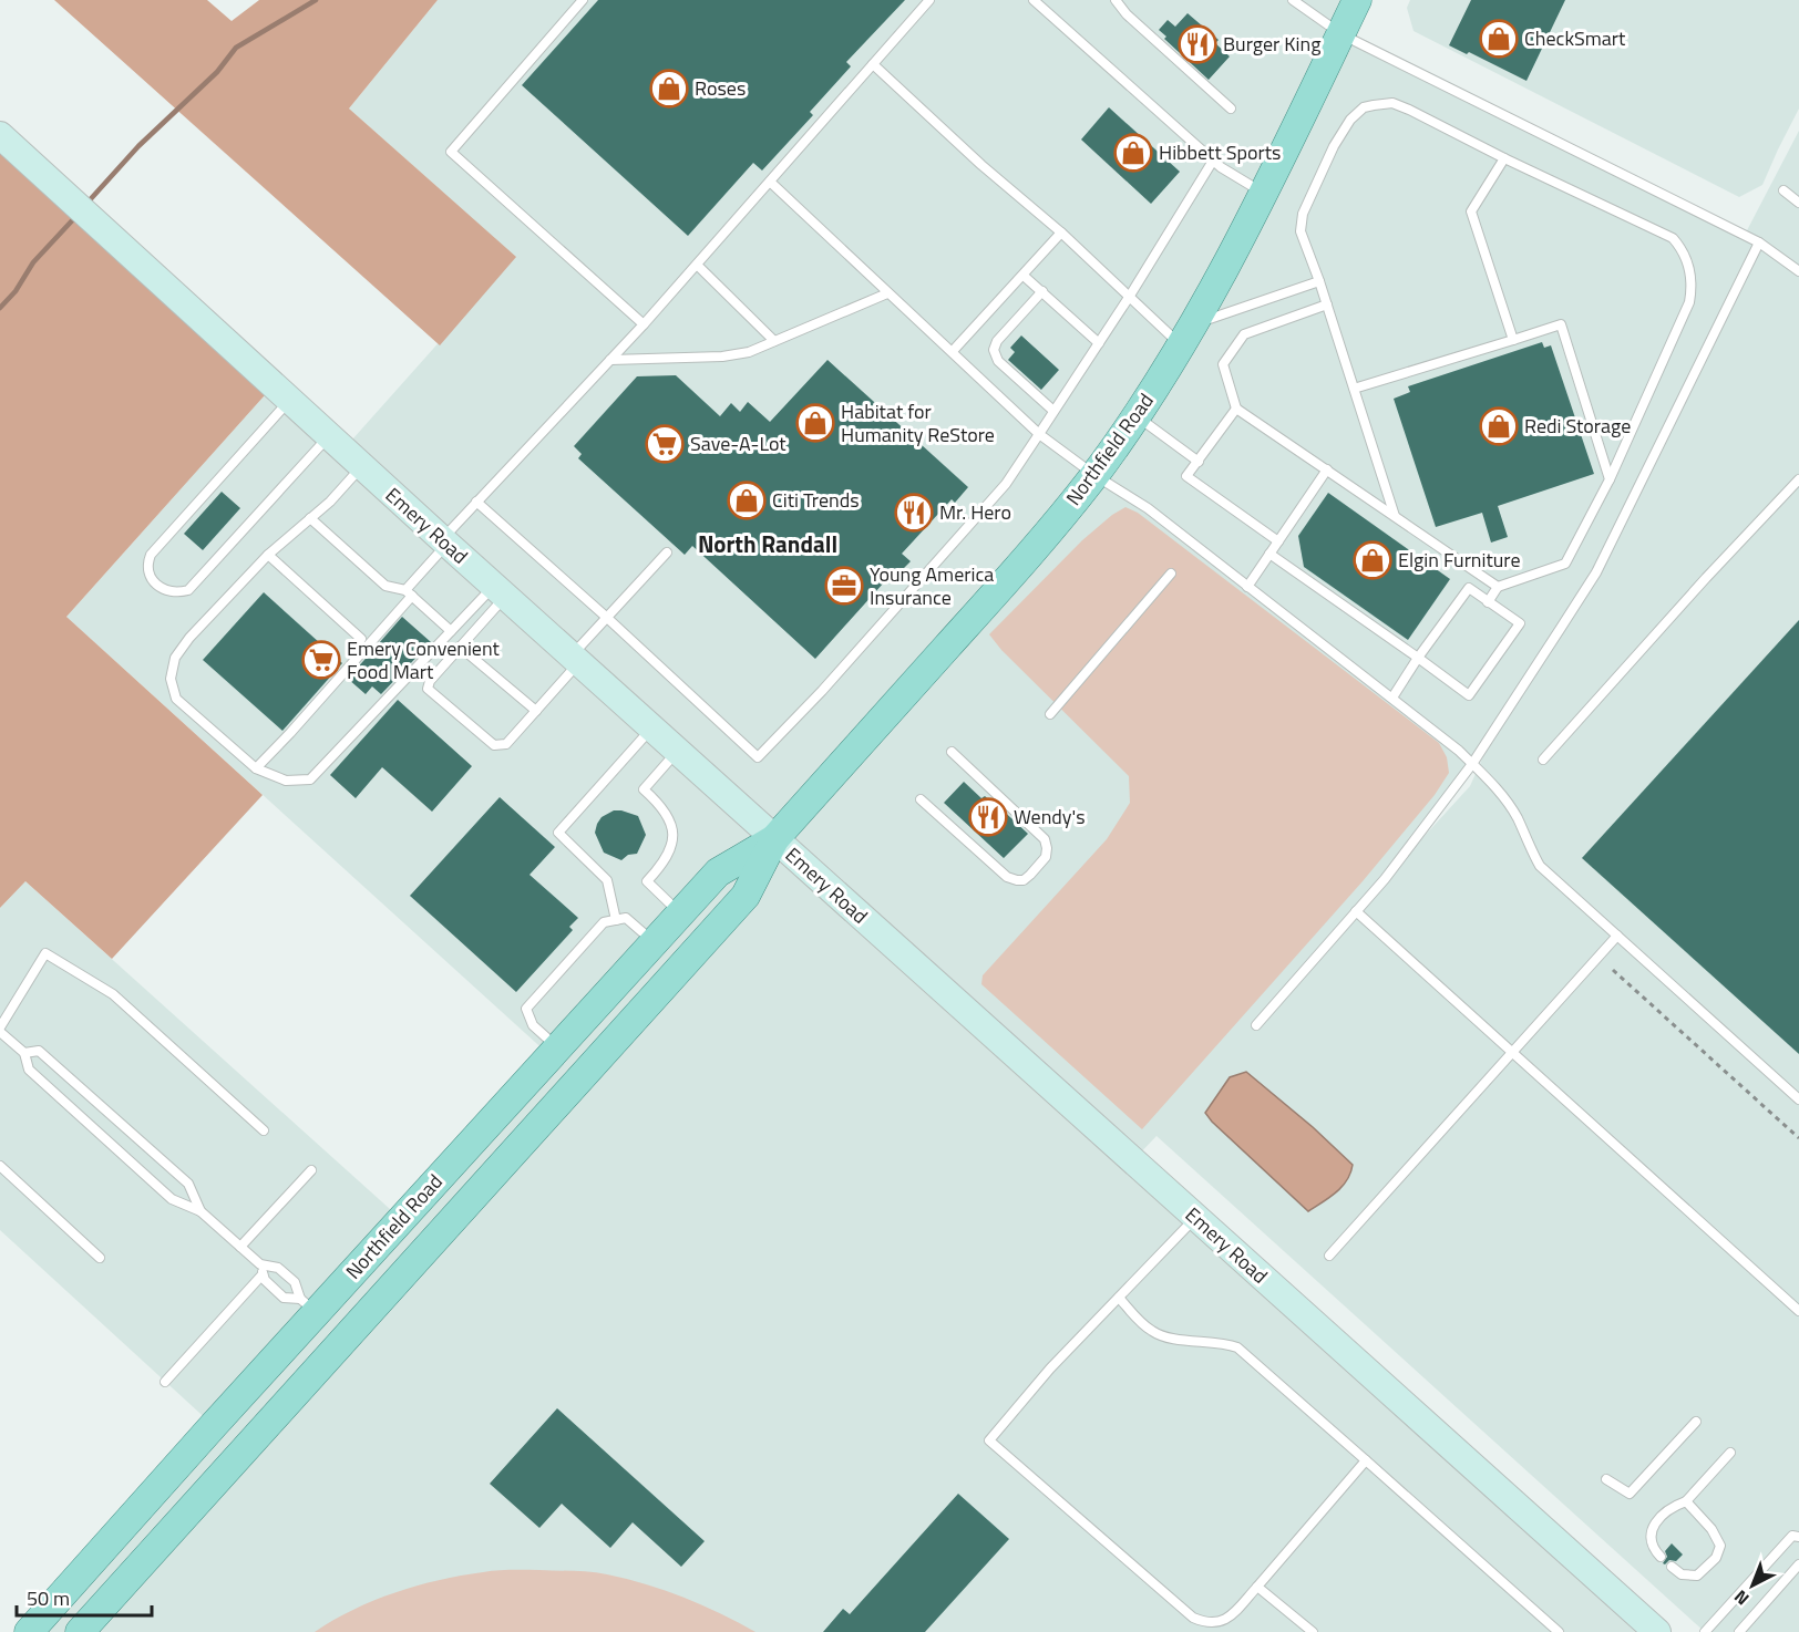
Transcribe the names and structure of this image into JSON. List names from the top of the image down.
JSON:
{
  "streets": {
    "main road": ["Northfield Road", "Emery Road"]
  },
  "crossings": [
    ["Northfield Road", "Emery Road"]
  ],
  "districts": ["North Randall"],
  "places": {
    "shop": [
      "CheckSmart",
      "Roses",
      "Hibbett Sports",
      "Habitat for Humanity ReStore",
      "Redi Storage",
      "Citi Trends",
      "Elgin Furniture"
    ],
    "restaurant": ["Burger King", "Mr. Hero", "Wendy's"],
    "supermarket": ["Save-A-Lot", "Emery Convenient Food Mart"],
    "office": ["Young America Insurance"]
  },
  "scale_bar": "50 m",
  "north": "bottom left"
}
